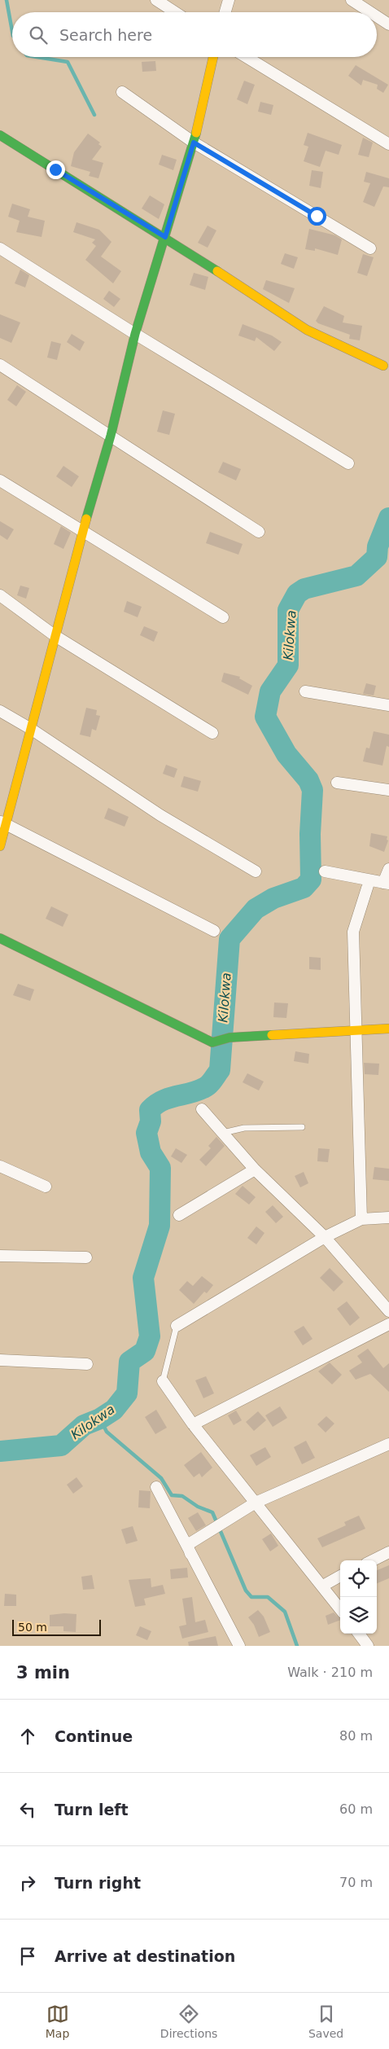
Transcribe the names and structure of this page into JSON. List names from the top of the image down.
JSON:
{
  "water": ["Kilokwa"],
  "scale_bar": "50 m",
  "page": {
    "search": "Search here",
    "scale": "50 m",
    "heading": ["3 min", "Walk · 210 m"],
    "list": [
      ["Continue", "80 m"],
      ["Turn left", "60 m"],
      ["Turn right", "70 m"],
      "Arrive at destination"
    ],
    "nav": ["Map", "Directions", "Saved"]
  }
}
